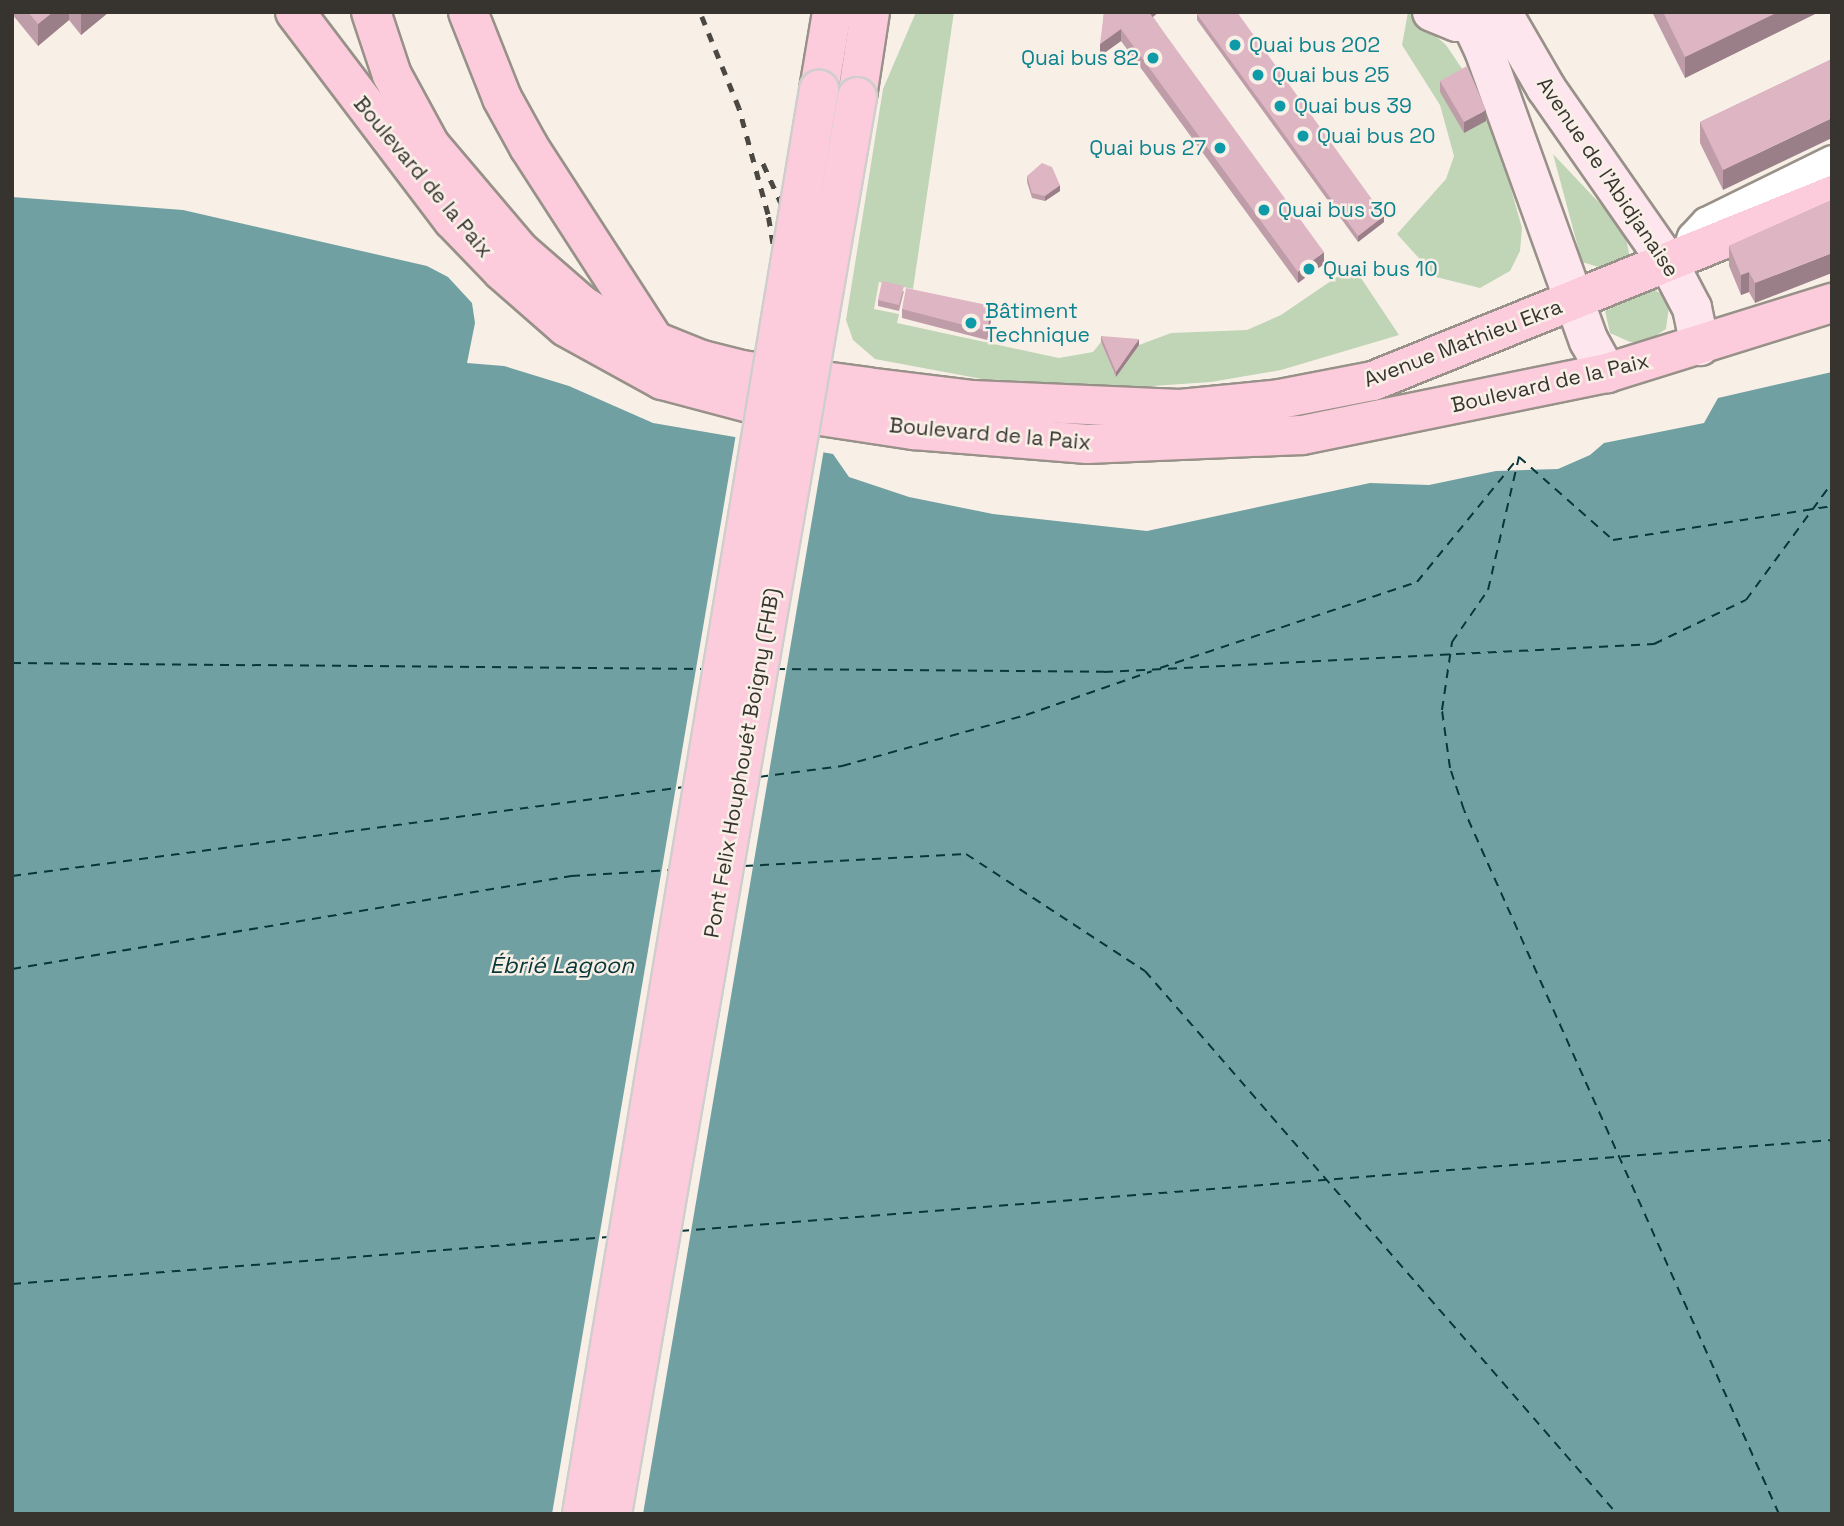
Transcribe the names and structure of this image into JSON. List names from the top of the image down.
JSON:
{
  "streets": {
    "main road": [
      "Boulevard de la Paix",
      "Avenue de l'Abidjanaise",
      "Avenue Mathieu Ekra",
      "Pont Felix Houphouét Boigny (FHB)"
    ]
  },
  "crossings": [
    ["Boulevard de la Paix", "Avenue de l'Abidjanaise"],
    ["Boulevard de la Paix", "Avenue Mathieu Ekra"],
    ["Avenue de l'Abidjanaise", "Avenue Mathieu Ekra"]
  ],
  "water": ["Ébrié Lagoon"],
  "places": [
    "Quai bus 202",
    "Quai bus 82",
    "Quai bus 25",
    "Quai bus 39",
    "Quai bus 20",
    "Quai bus 27",
    "Quai bus 30",
    "Quai bus 10",
    "Bâtiment Technique"
  ]
}
